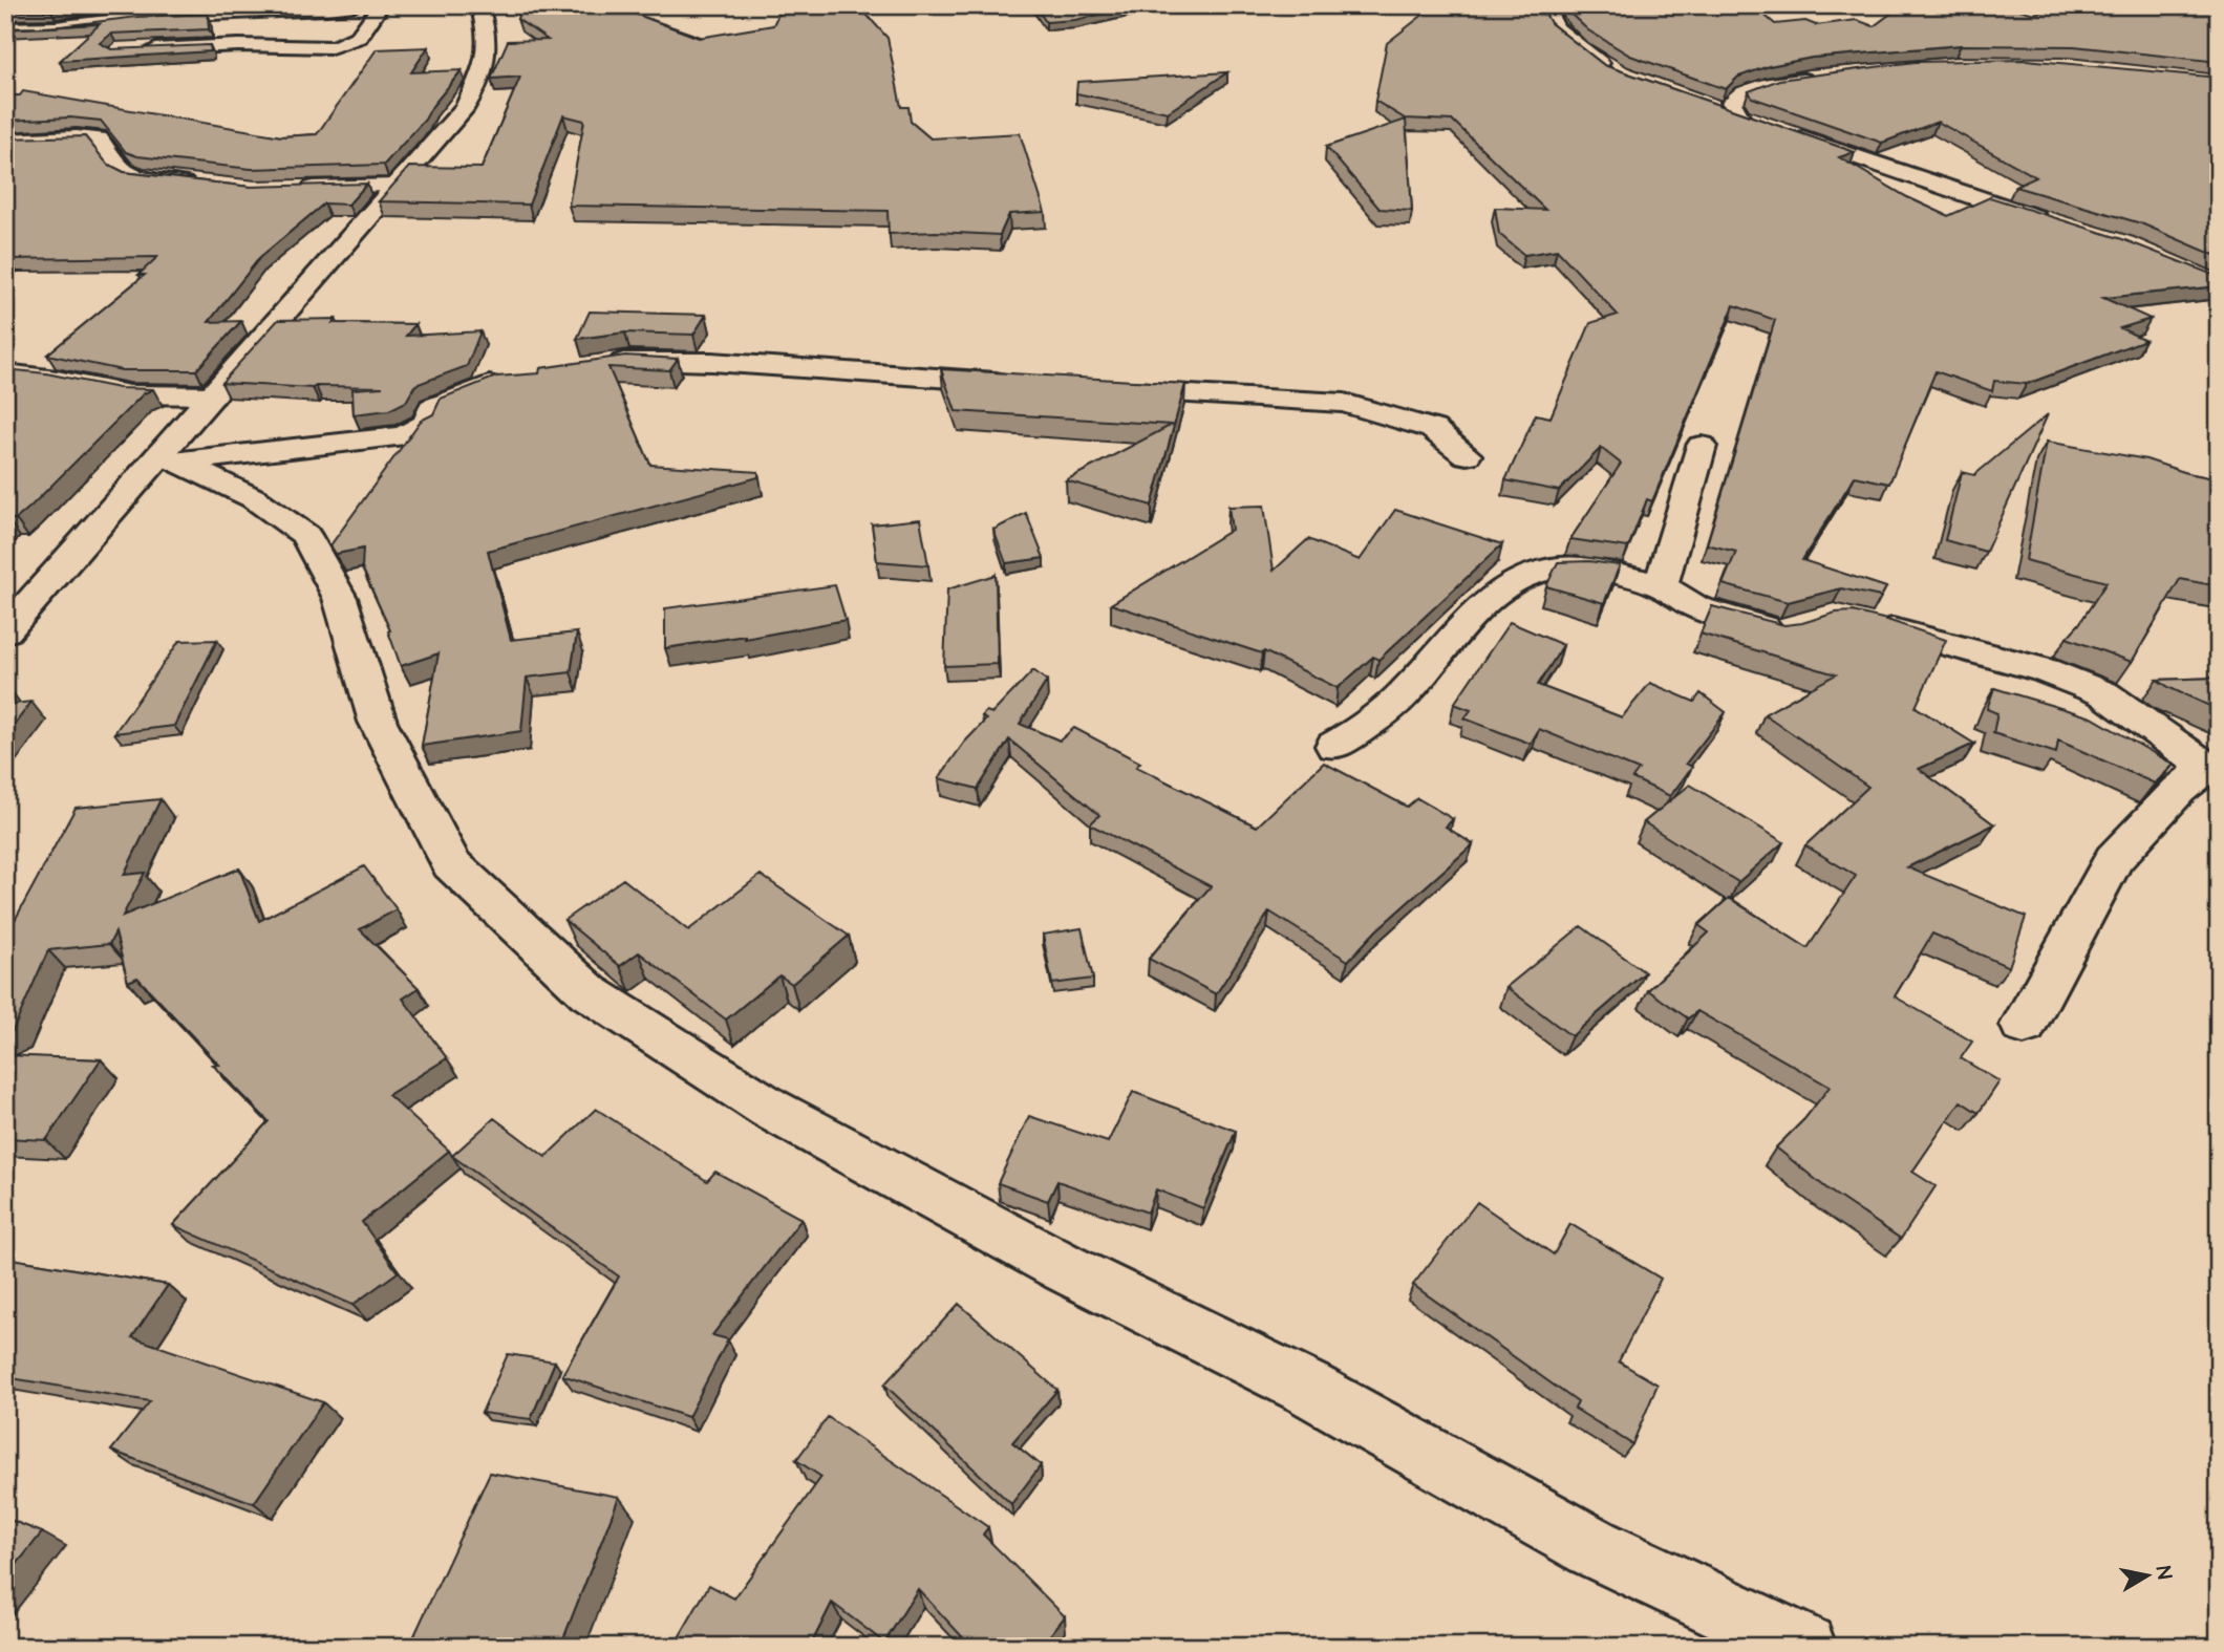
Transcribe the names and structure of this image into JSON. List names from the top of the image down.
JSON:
{
  "north": "right"
}
